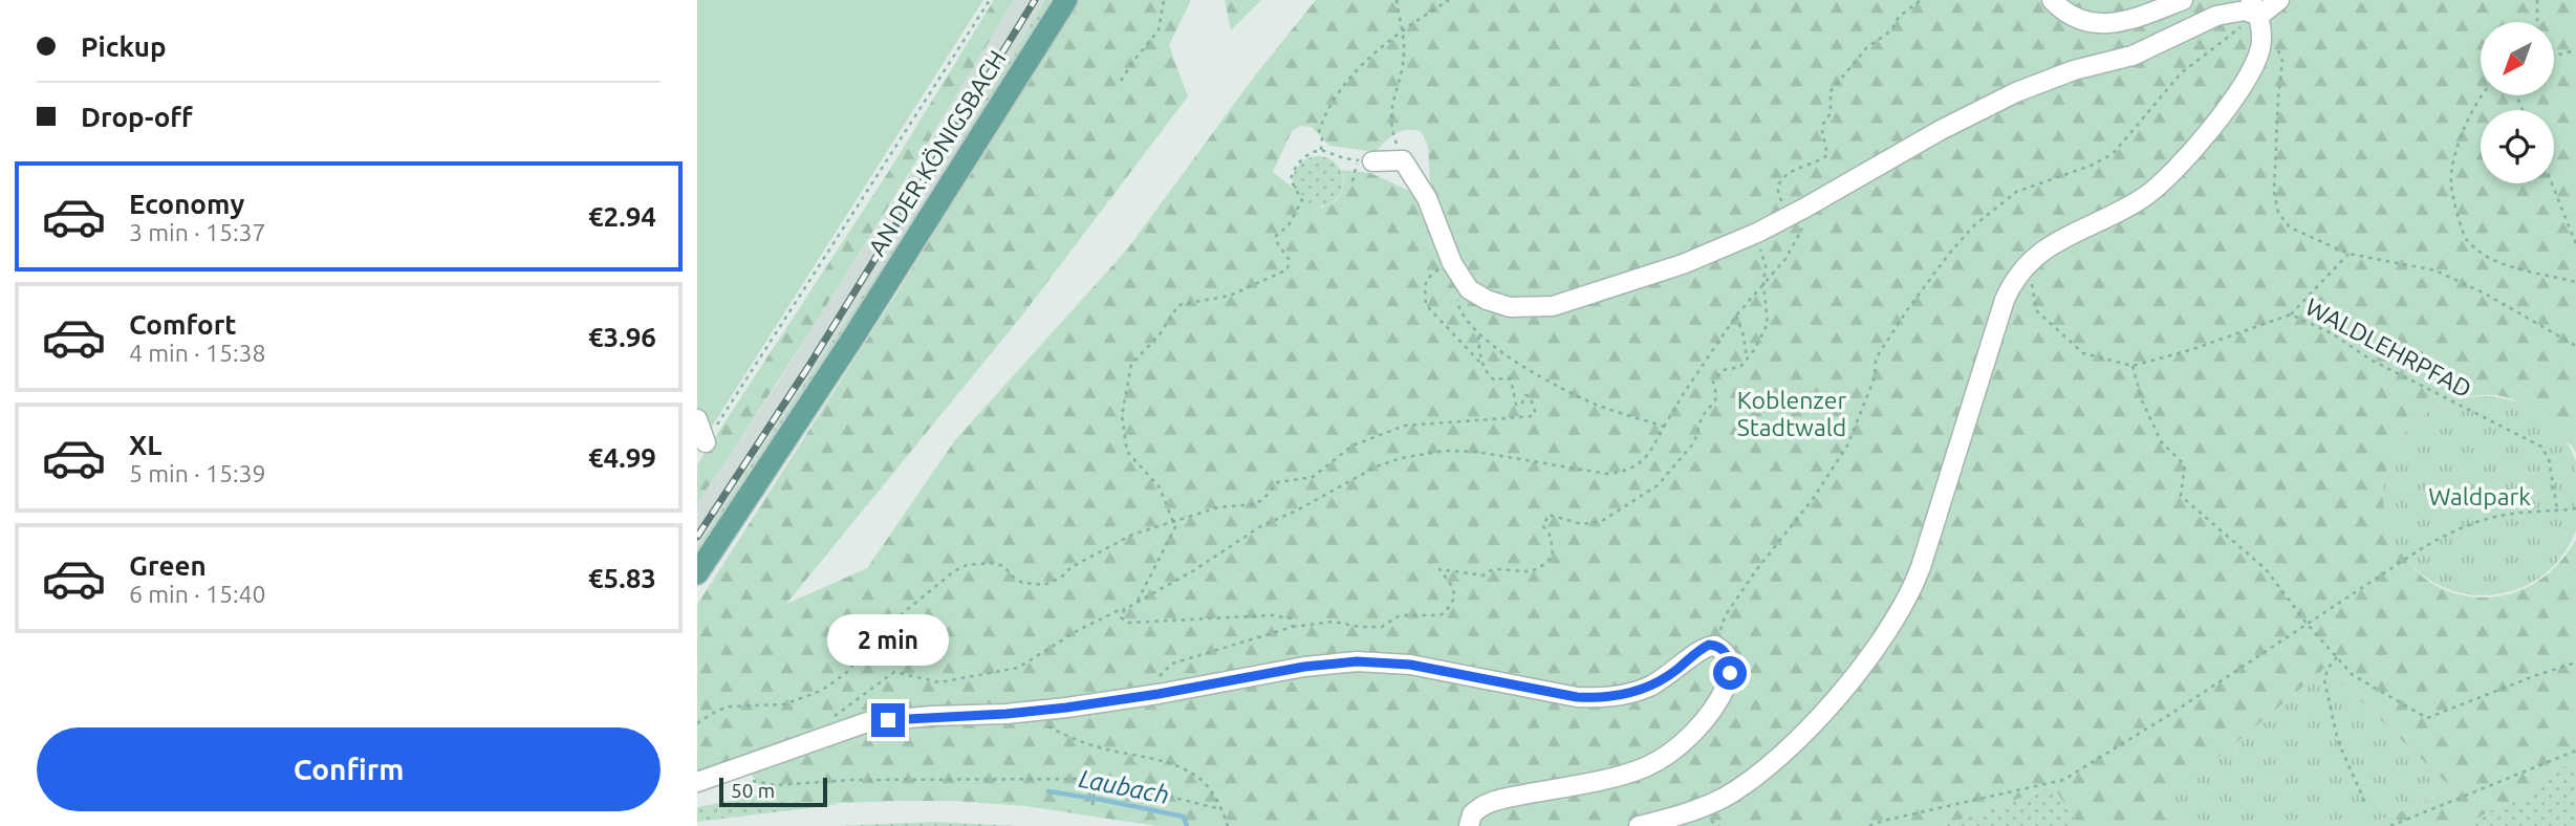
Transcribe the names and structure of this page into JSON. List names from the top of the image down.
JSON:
{
  "streets": {
    "main road": ["AN DER KÖNIGSBACH"],
    "path": ["WALDLEHRPFAD"]
  },
  "water": ["Laubach"],
  "parks": ["Koblenzer Stadtwald", "Waldpark"],
  "scale_bar": "50 m",
  "north": "bottom left",
  "page": {
    "banner": ["Pickup", "Drop-off"],
    "list": [
      {
        "name": "Economy",
        "note": "3 min · 15:37",
        "value": "€2.94"
      },
      {
        "name": "Comfort",
        "note": "4 min · 15:38",
        "value": "€3.96"
      },
      {
        "name": "XL",
        "note": "5 min · 15:39",
        "value": "€4.99"
      },
      {
        "name": "Green",
        "note": "6 min · 15:40",
        "value": "€5.83"
      }
    ],
    "bubble": "2 min",
    "buttons": "Confirm",
    "scale": "50 m"
  }
}
